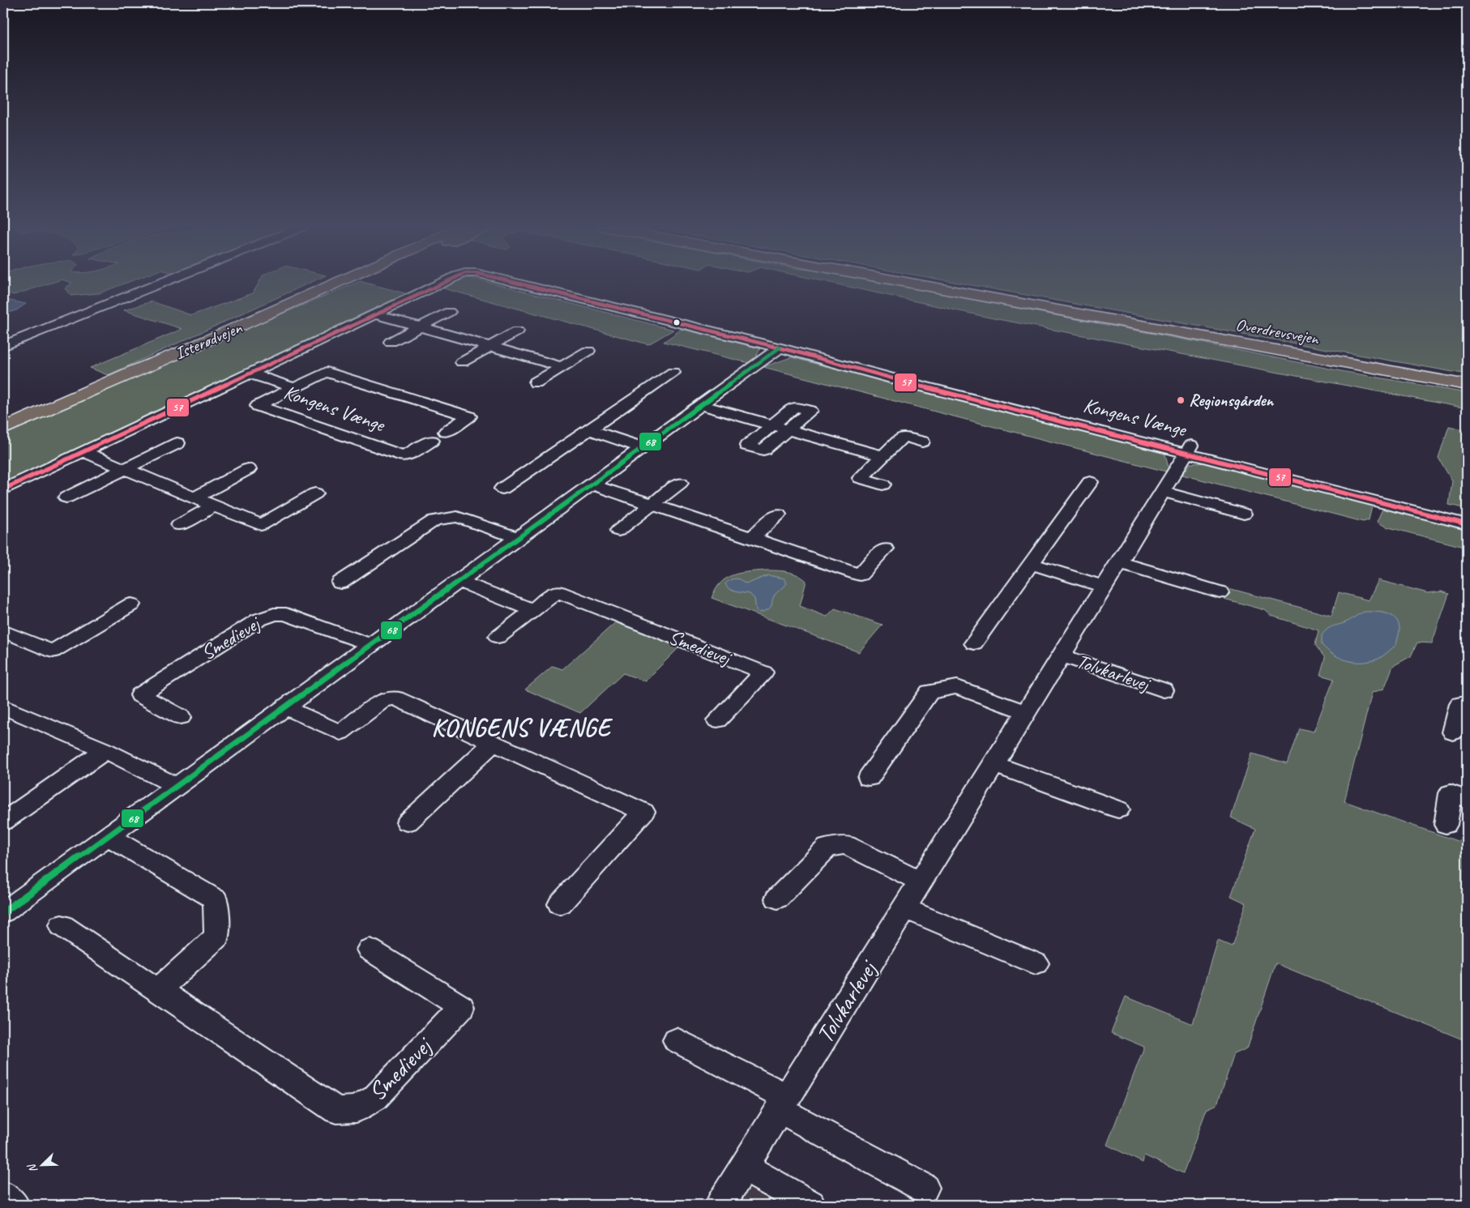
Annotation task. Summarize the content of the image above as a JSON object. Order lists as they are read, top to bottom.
{
  "streets": {
    "main road": ["Overdrevsvejen", "Isterødvejen"],
    "street": ["Kongens Vænge", "Smedievej", "Tolvkarlevej"]
  },
  "crossings": [
    ["Kongens Vænge", "Tolvkarlevej"]
  ],
  "districts": ["KONGENS VÆNGE"],
  "places": ["Regionsgården"],
  "lines": ["transit line 57", "transit line 68"],
  "north": "bottom left"
}
